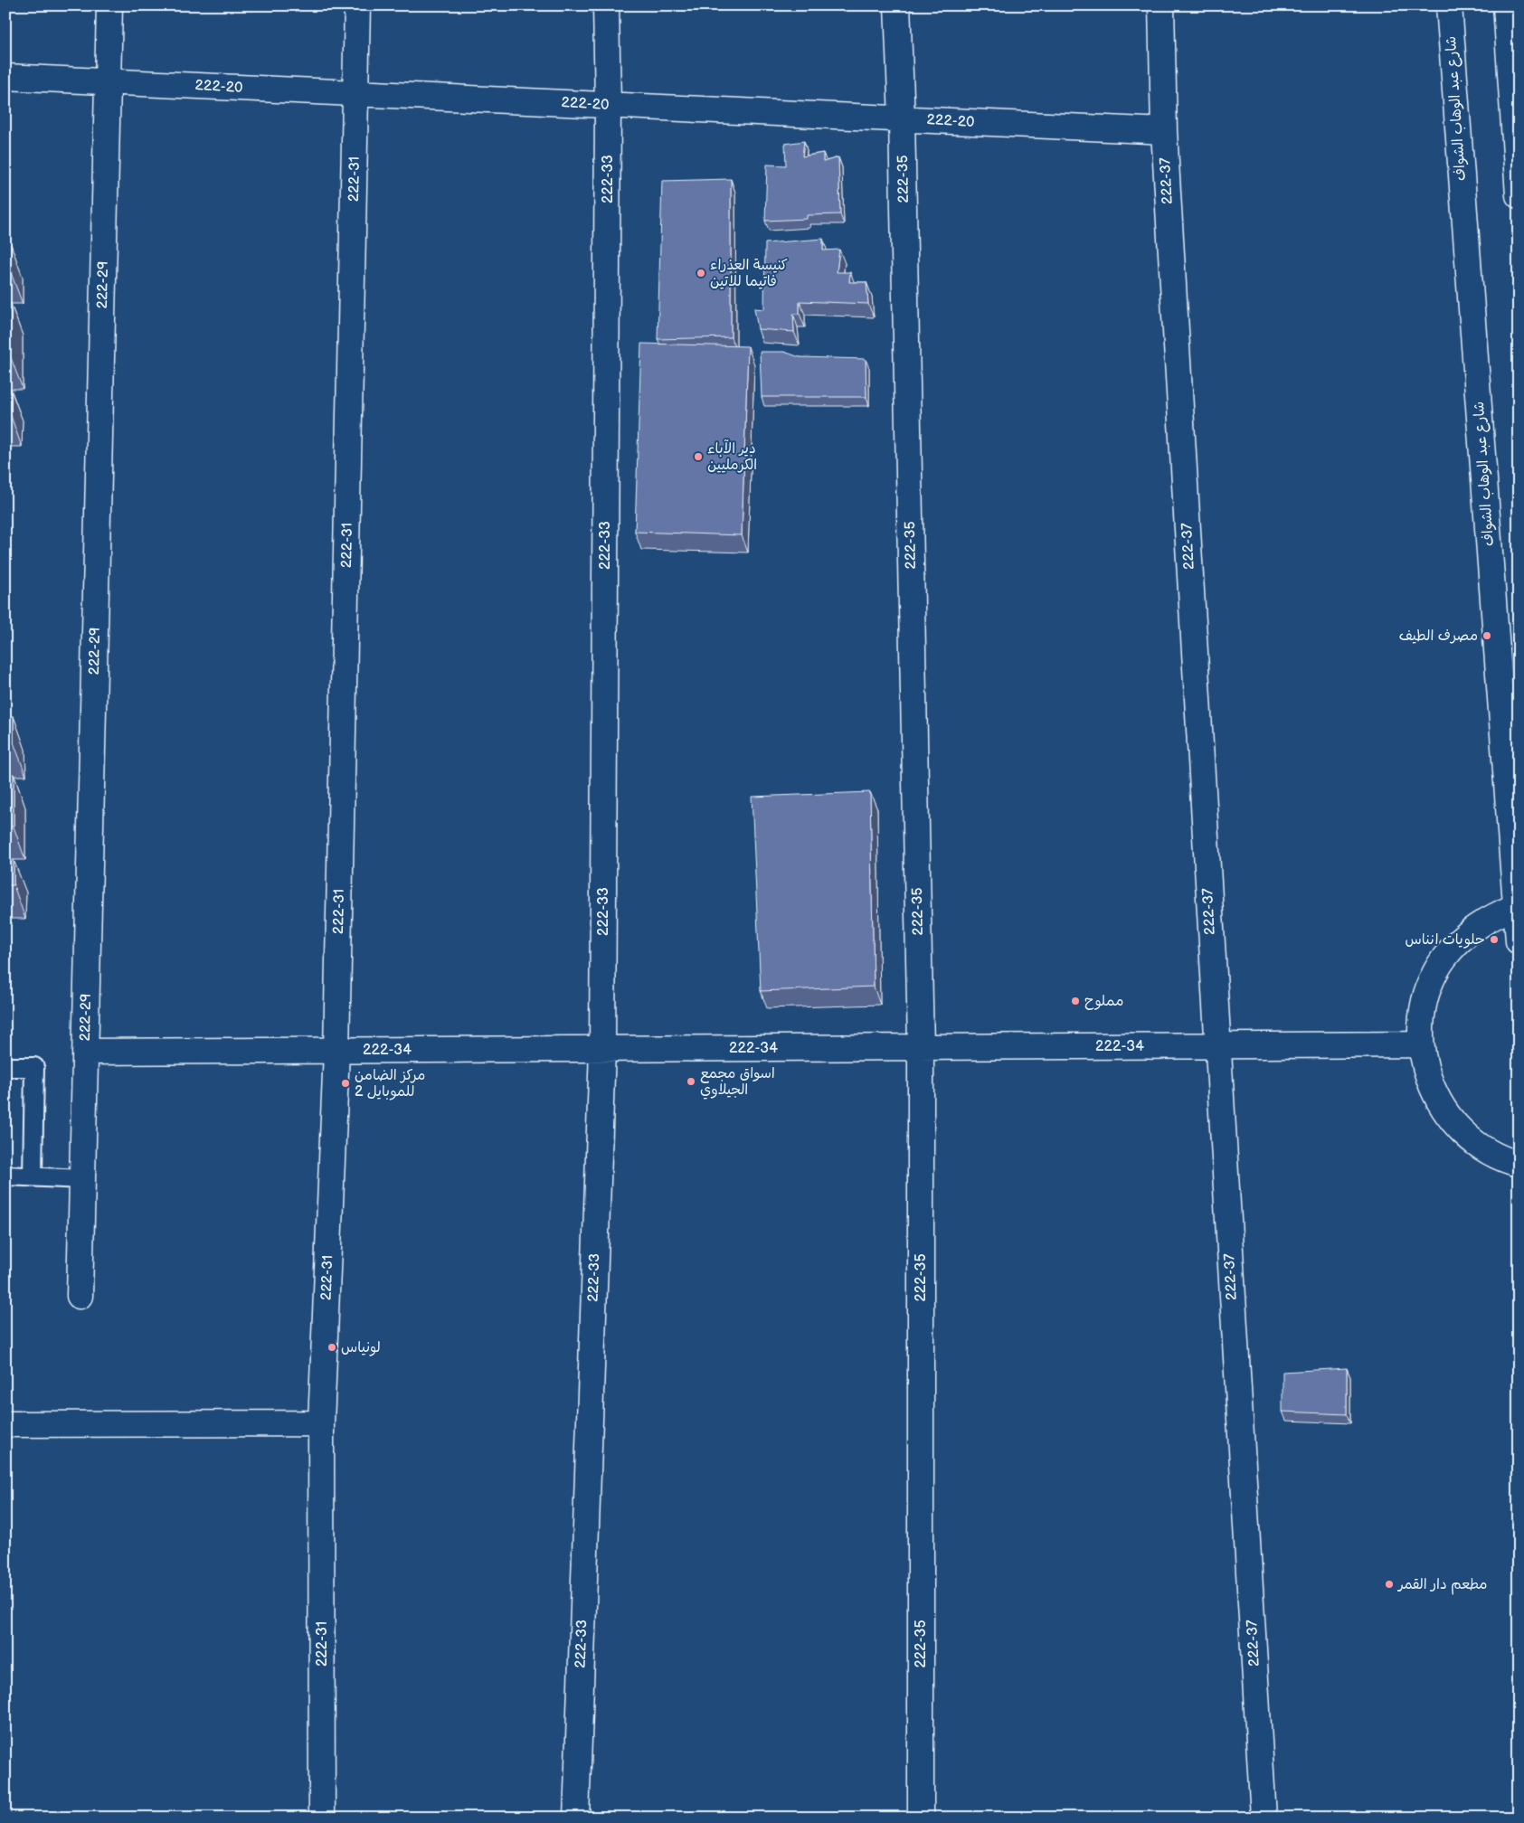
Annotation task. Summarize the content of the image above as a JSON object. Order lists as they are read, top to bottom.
{
  "streets": {
    "street": [
      "222-20",
      "شارع عبد الوهاب الشواف",
      "222-31",
      "222-33",
      "222-35",
      "222-37",
      "222-29",
      "222-34"
    ]
  },
  "crossings": [
    ["222-20", "222-31"],
    ["222-20", "222-33"],
    ["222-20", "222-35"],
    ["222-20", "222-37"],
    ["222-20", "222-29"],
    ["222-31", "222-34"],
    ["222-33", "222-34"],
    ["222-35", "222-34"],
    ["222-37", "222-34"],
    ["222-29", "222-34"]
  ],
  "places": [
    "كنيسة العذراء فاتيما للاتين",
    "دير الآباء الكرمليين",
    "مصرف الطيف",
    "حلويات انناس",
    "مملوح",
    "اسواق مجمع الجيلاوي",
    "مركز الضامن 2 للموبايل",
    "لونياس",
    "مطعم دار القمر"
  ]
}
